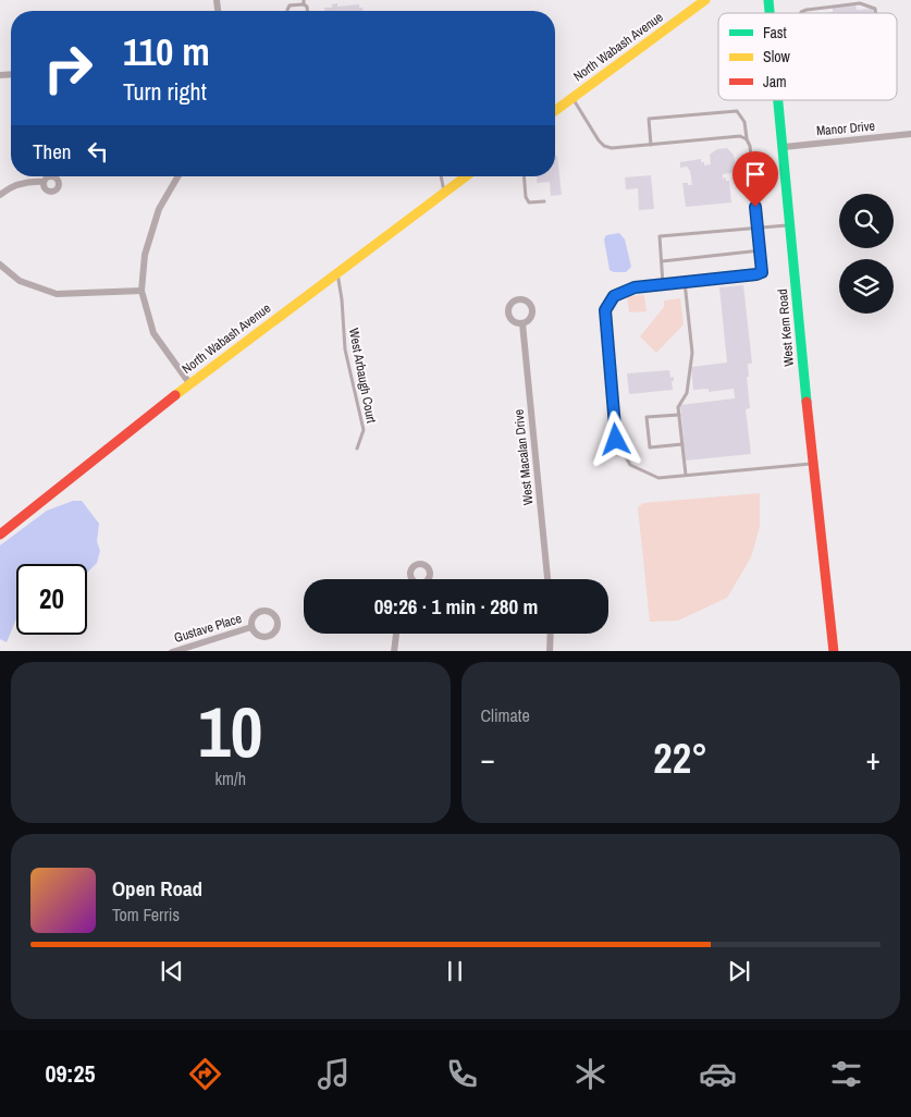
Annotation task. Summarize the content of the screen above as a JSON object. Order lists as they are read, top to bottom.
{
  "streets": {
    "main road": ["North Wabash Avenue", "West Kem Road"],
    "street": ["Manor Drive", "West Macalan Drive", "Gustave Place"],
    "lane": ["West Arbaugh Court"]
  },
  "crossings": [
    ["North Wabash Avenue", "West Arbaugh Court"],
    ["Manor Drive", "West Kem Road"]
  ],
  "legend": ["Fast", "Slow", "Jam"],
  "page": {
    "turn": ["110 m", "Turn right"],
    "then": "Then",
    "limit": "20",
    "trip": "09:26 · 1 min · 280 m",
    "tile": [
      ["10", "km/h"],
      "Climate"
    ],
    "heat": ["−", "22°", "+"],
    "song": ["Open Road", "Tom Ferris"],
    "tabs": "09:25"
  }
}
